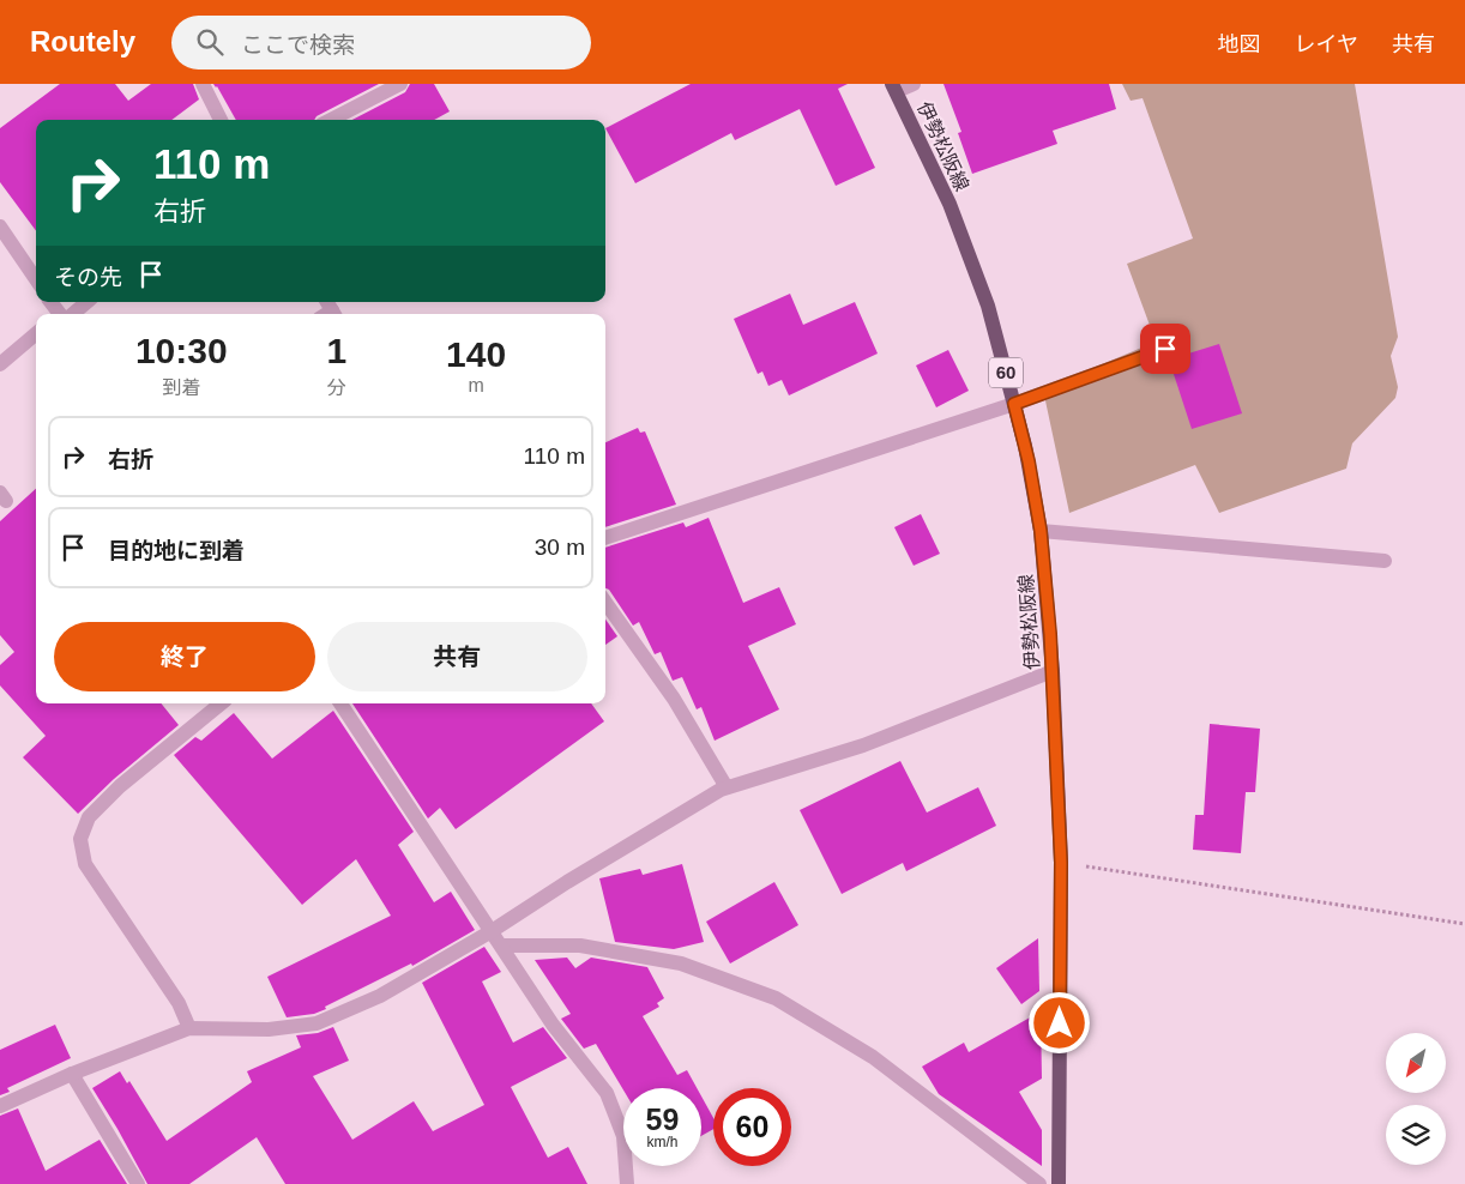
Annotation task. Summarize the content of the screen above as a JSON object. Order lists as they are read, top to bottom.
{
  "streets": {
    "main road": ["伊勢松阪線", "60"]
  },
  "north": "bottom left",
  "page": {
    "header": "Routely",
    "search": "ここで検索",
    "nav": ["地図", "レイヤ", "共有"],
    "turn": ["110 m", "右折"],
    "then": "その先",
    "eta": [
      "10:30",
      "到着",
      "1",
      "分",
      "140",
      "m"
    ],
    "list": [
      {
        "name": "右折",
        "value": "110 m"
      },
      {
        "name": "目的地に到着",
        "value": "30 m"
      }
    ],
    "buttons": ["終了", "共有"],
    "speed": "59 km/h",
    "limit": "60"
  }
}
